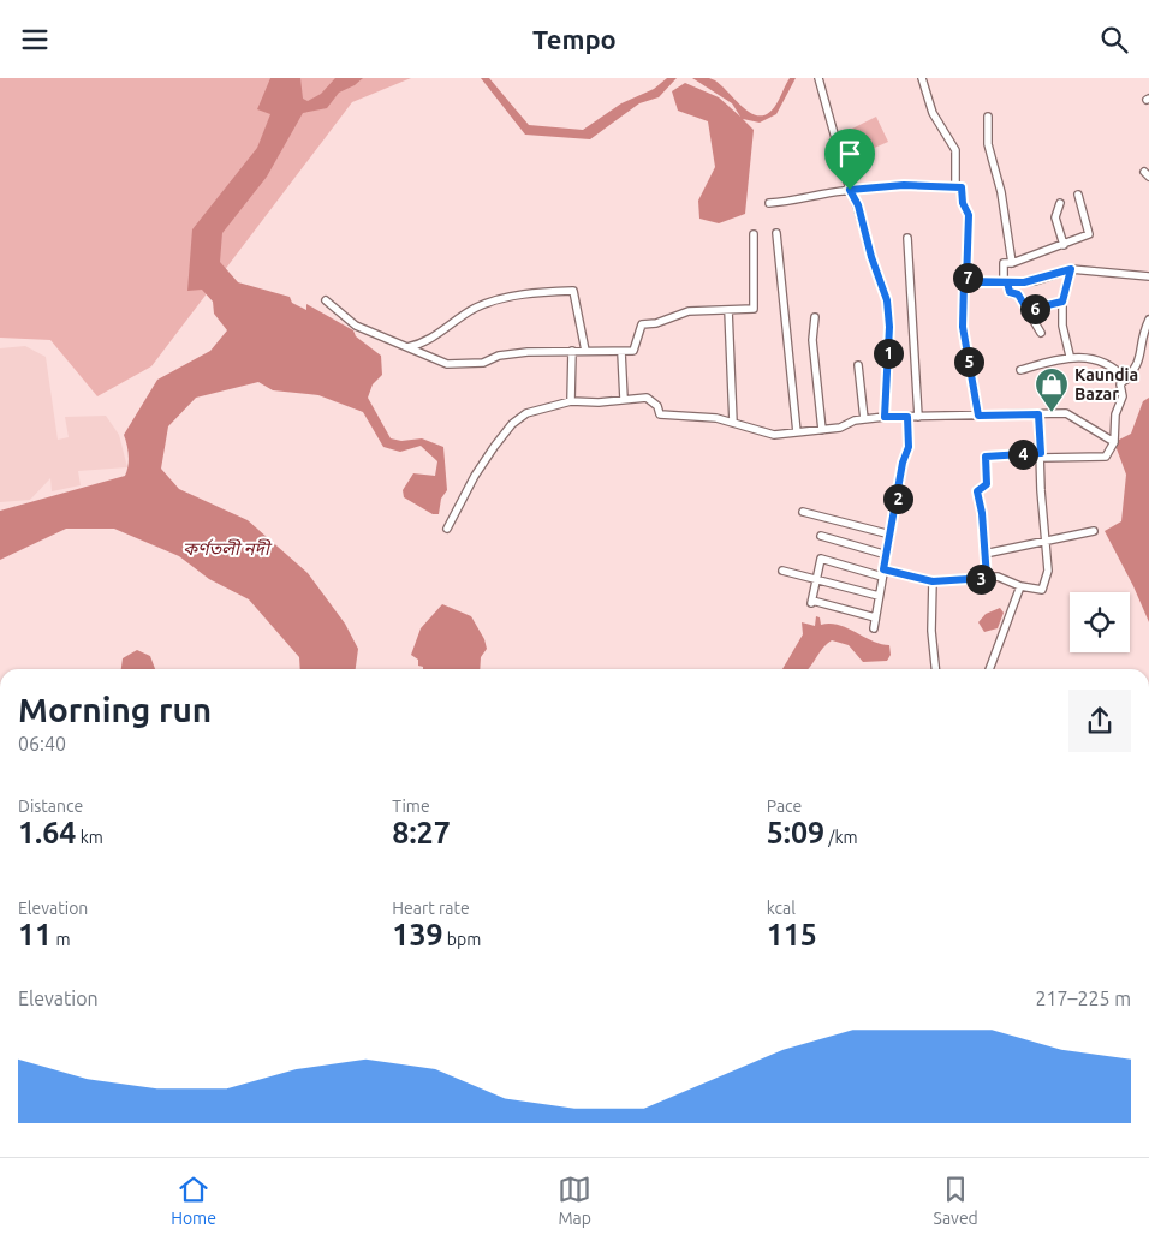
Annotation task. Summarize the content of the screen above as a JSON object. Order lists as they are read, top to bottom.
{
  "water": ["কর্ণতলী নদী"],
  "places": {
    "shop": ["Kaundia Bazar"]
  },
  "page": {
    "header": "Tempo",
    "pins": [
      "7",
      "6",
      "1",
      "5",
      "4",
      "2",
      "3"
    ],
    "heading": ["Morning run", "06:40"],
    "stats": [
      ["Distance", "1.64 km"],
      ["Time", "8:27"],
      ["Pace", "5:09 /km"],
      ["Elevation", "11 m"],
      ["Heart rate", "139 bpm"],
      ["kcal", "115"]
    ],
    "chart": ["Elevation", "217–225 m"],
    "tabs": ["Home", "Map", "Saved"]
  }
}
